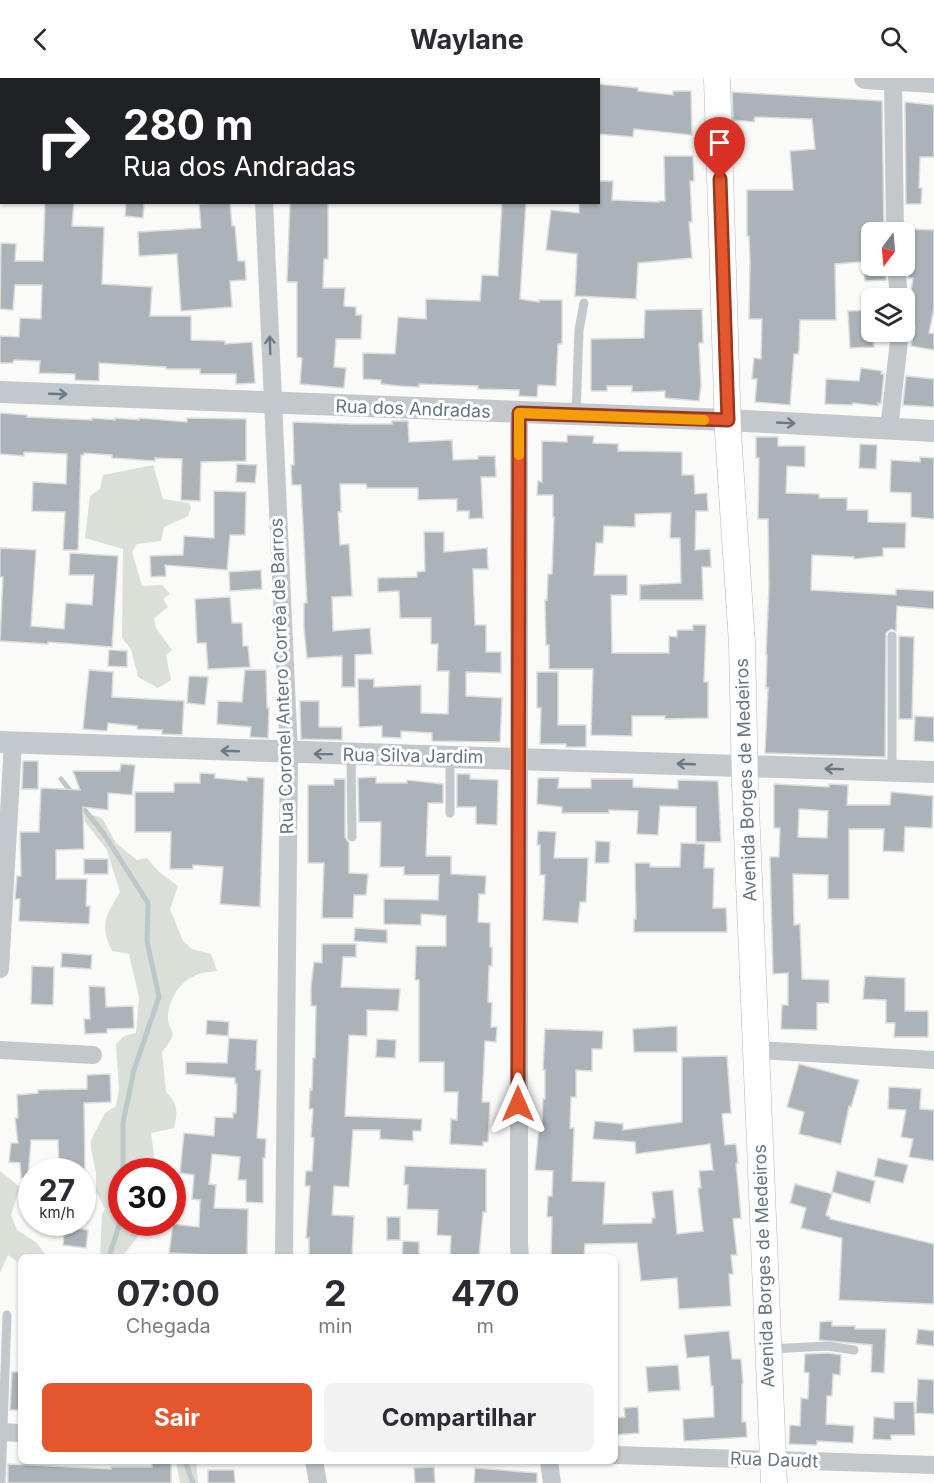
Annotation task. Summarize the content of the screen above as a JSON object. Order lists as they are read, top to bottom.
{
  "streets": {
    "main road": ["Avenida Borges de Medeiros"],
    "street": [
      "Rua dos Andradas",
      "Rua Coronel Antero Corrêa de Barros",
      "Rua Silva Jardim",
      "Rua Daudt"
    ]
  },
  "crossings": [
    ["Rua dos Andradas", "Rua Coronel Antero Corrêa de Barros"],
    ["Rua dos Andradas", "Avenida Borges de Medeiros"],
    ["Rua Coronel Antero Corrêa de Barros", "Rua Silva Jardim"],
    ["Rua Silva Jardim", "Avenida Borges de Medeiros"],
    ["Avenida Borges de Medeiros", "Rua Daudt"]
  ],
  "one_way": ["Rua dos Andradas", "Rua Silva Jardim"],
  "north": "bottom",
  "page": {
    "header": "Waylane",
    "turn": ["280 m", "Rua dos Andradas"],
    "speed": "27 km/h",
    "limit": "30",
    "eta": [
      "07:00",
      "Chegada",
      "2",
      "min",
      "470",
      "m"
    ],
    "buttons": ["Sair", "Compartilhar"]
  }
}
